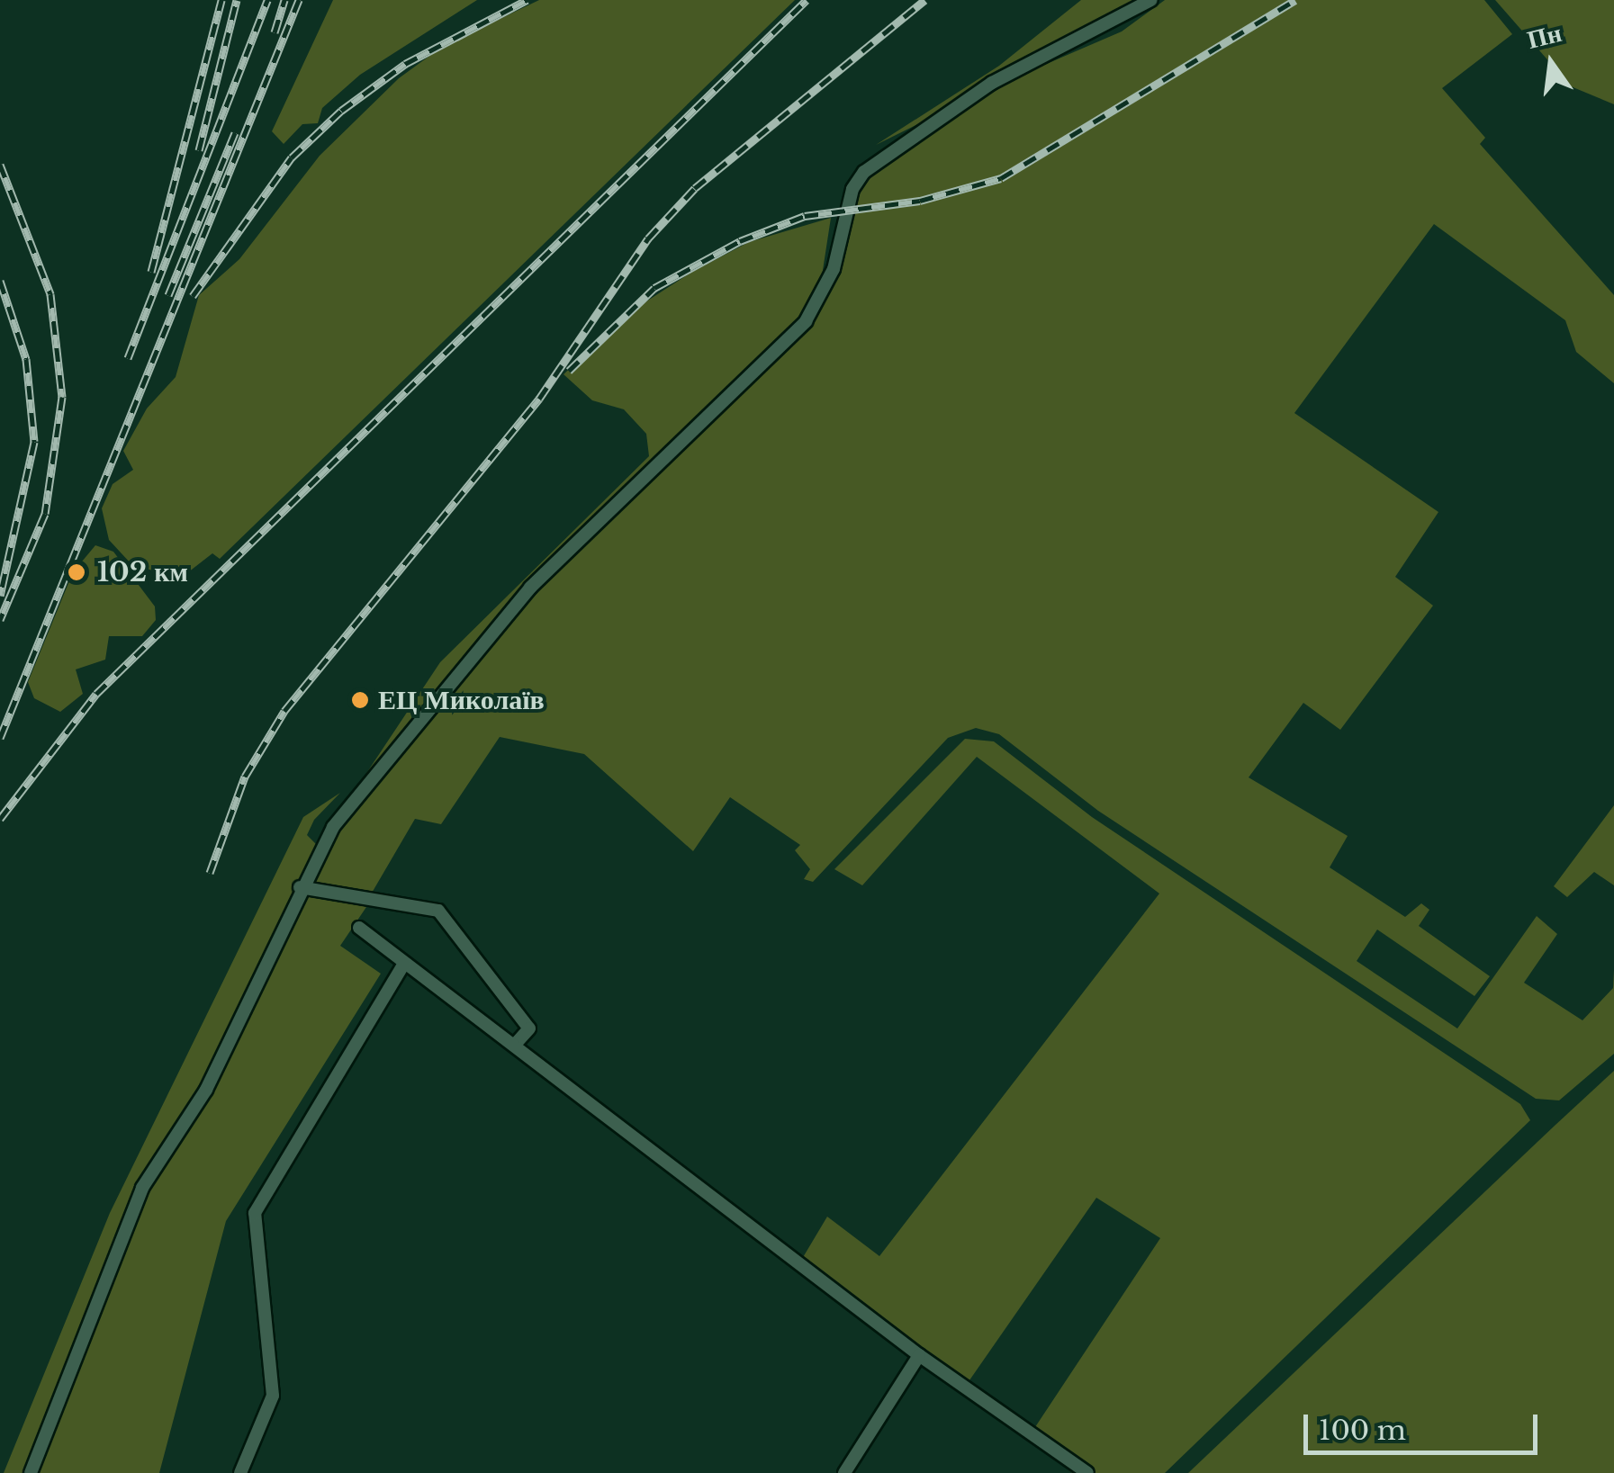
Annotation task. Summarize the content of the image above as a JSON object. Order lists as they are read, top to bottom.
{
  "places": ["102 км", "ЕЦ Миколаїв"],
  "scale_bar": "100 m",
  "north": "top"
}
